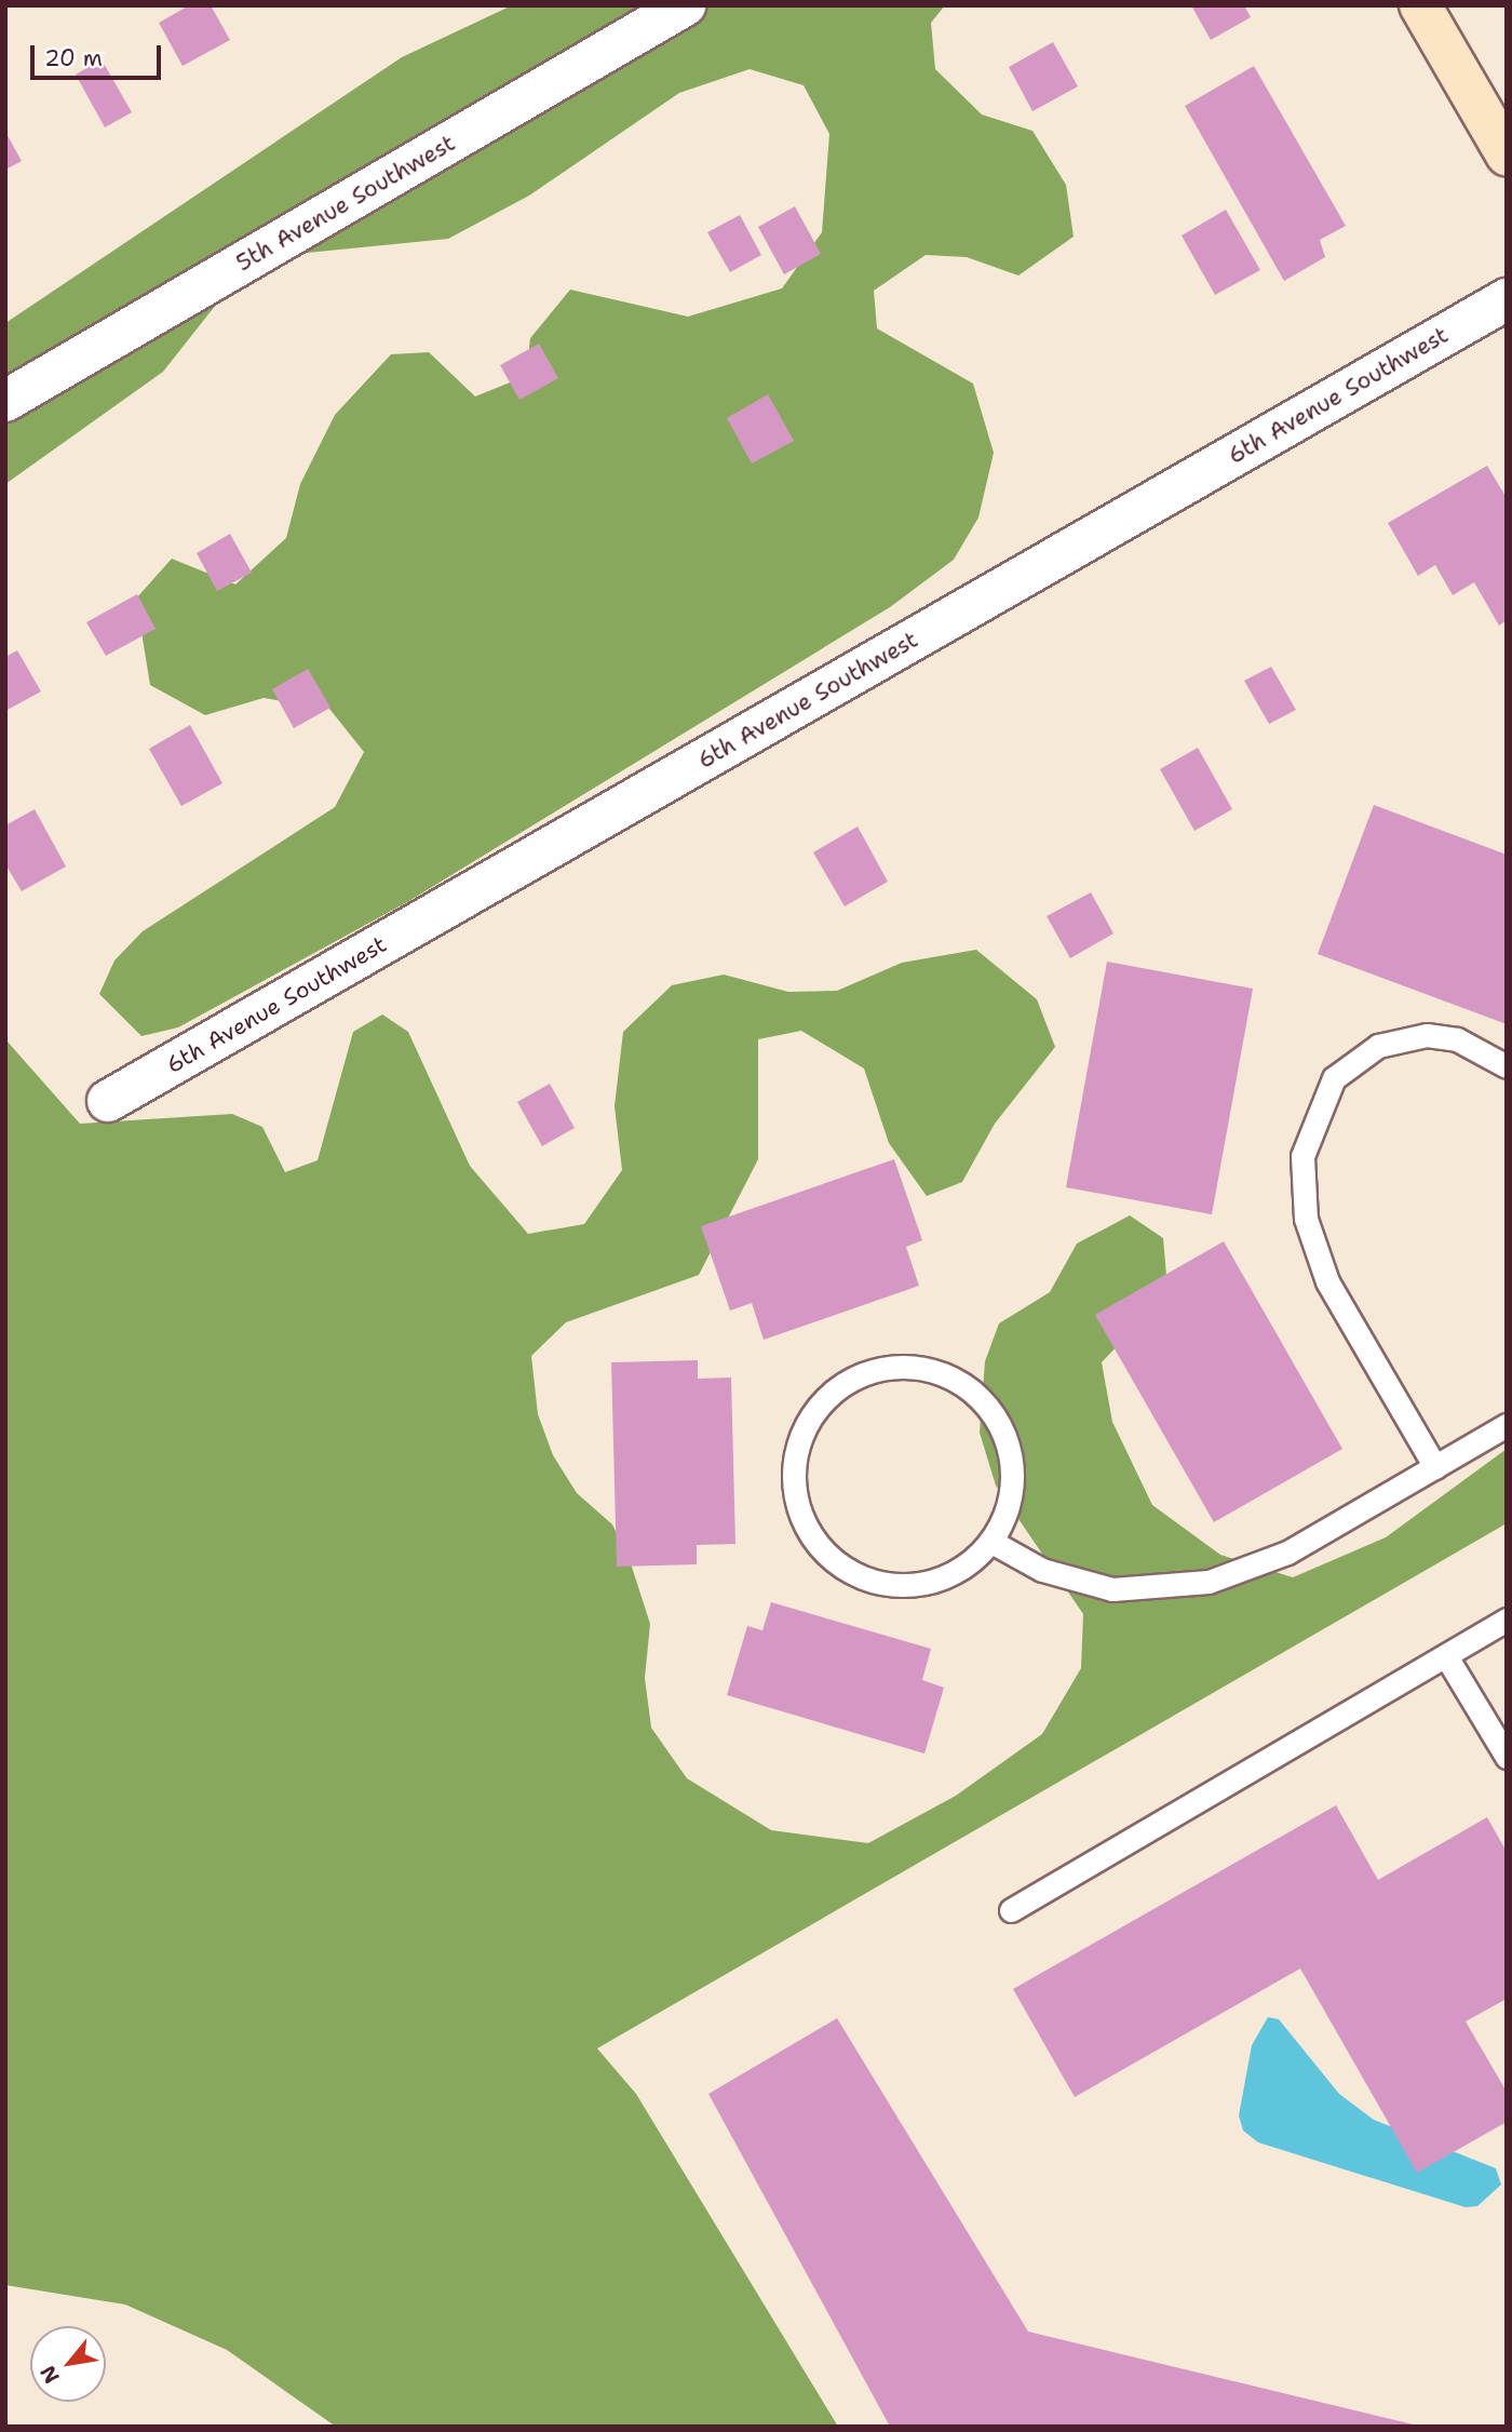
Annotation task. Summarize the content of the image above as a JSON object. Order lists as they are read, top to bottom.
{
  "streets": {
    "street": ["5th Avenue Southwest", "6th Avenue Southwest"]
  },
  "scale_bar": "20 m",
  "north": "bottom left"
}
